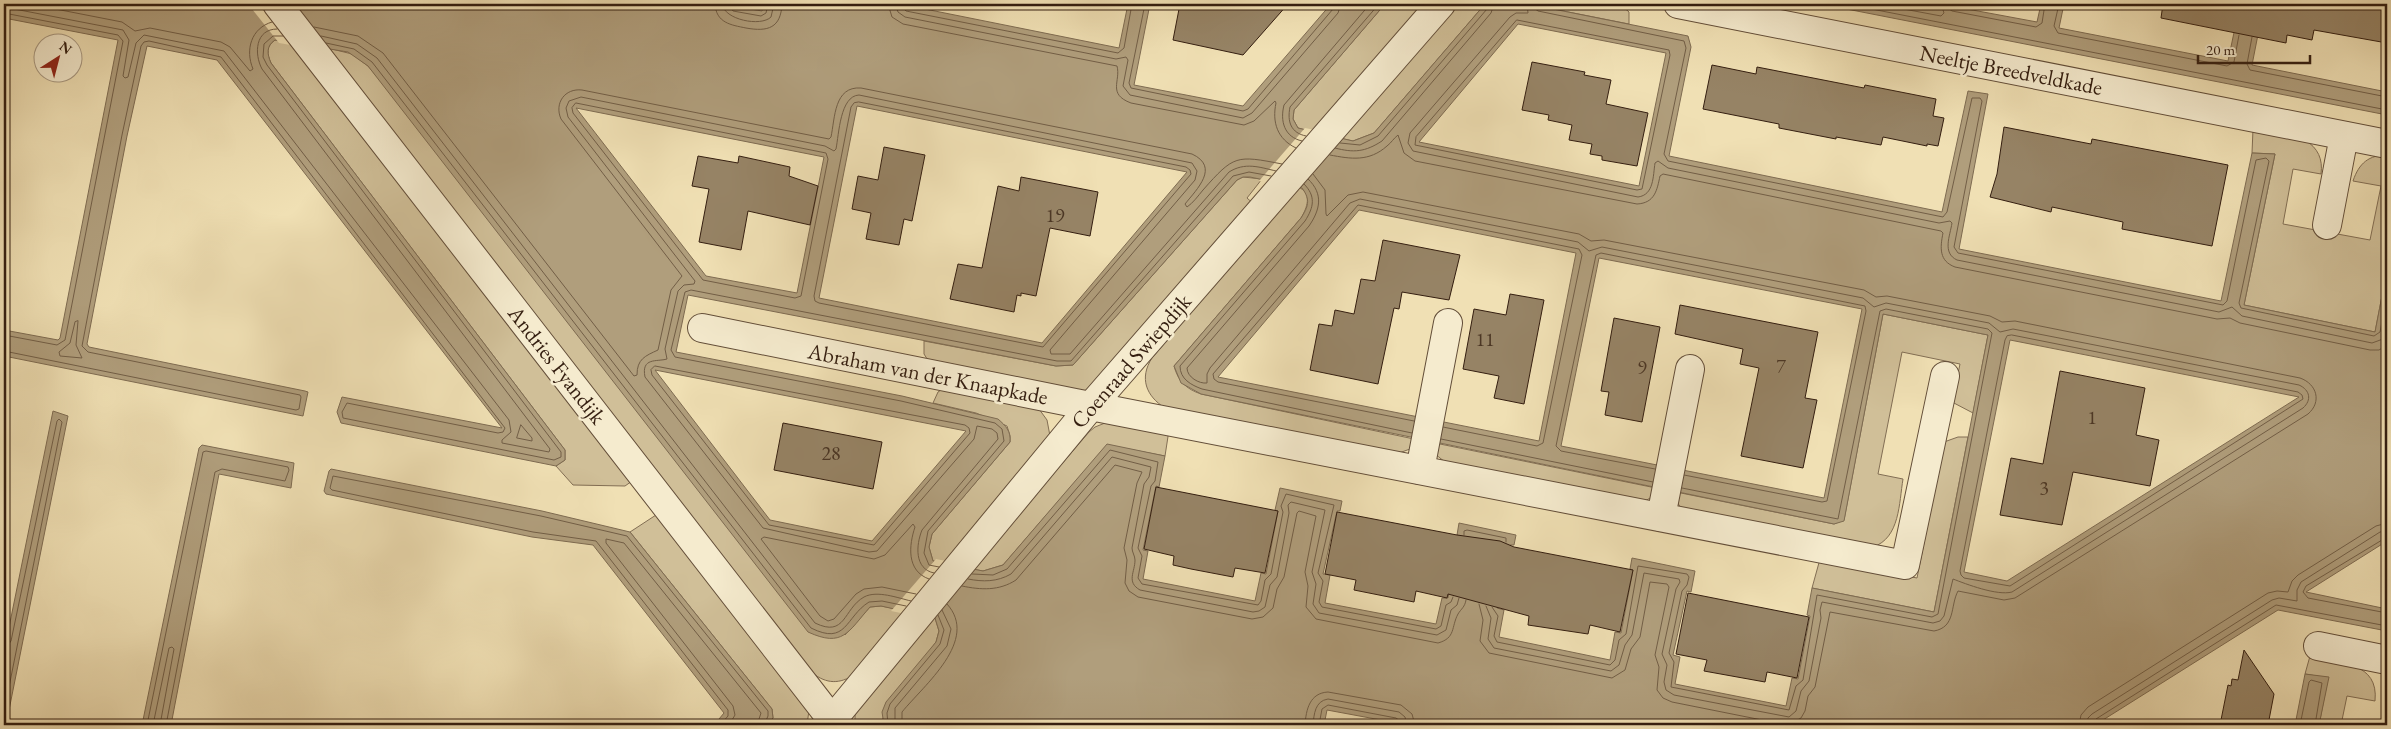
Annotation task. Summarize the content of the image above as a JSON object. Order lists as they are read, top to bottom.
{
  "streets": {
    "street": [
      "Neeltje Breedveldkade",
      "Coenraad Swiepdijk",
      "Andries Fyandijk",
      "Abraham van der Knaapkade"
    ]
  },
  "crossings": [
    ["Coenraad Swiepdijk", "Andries Fyandijk"],
    ["Coenraad Swiepdijk", "Abraham van der Knaapkade"]
  ],
  "house_numbers": [
    "19",
    "11",
    "7",
    "9",
    "1",
    "28",
    "3"
  ],
  "scale_bar": "20 m",
  "north": "top right"
}
